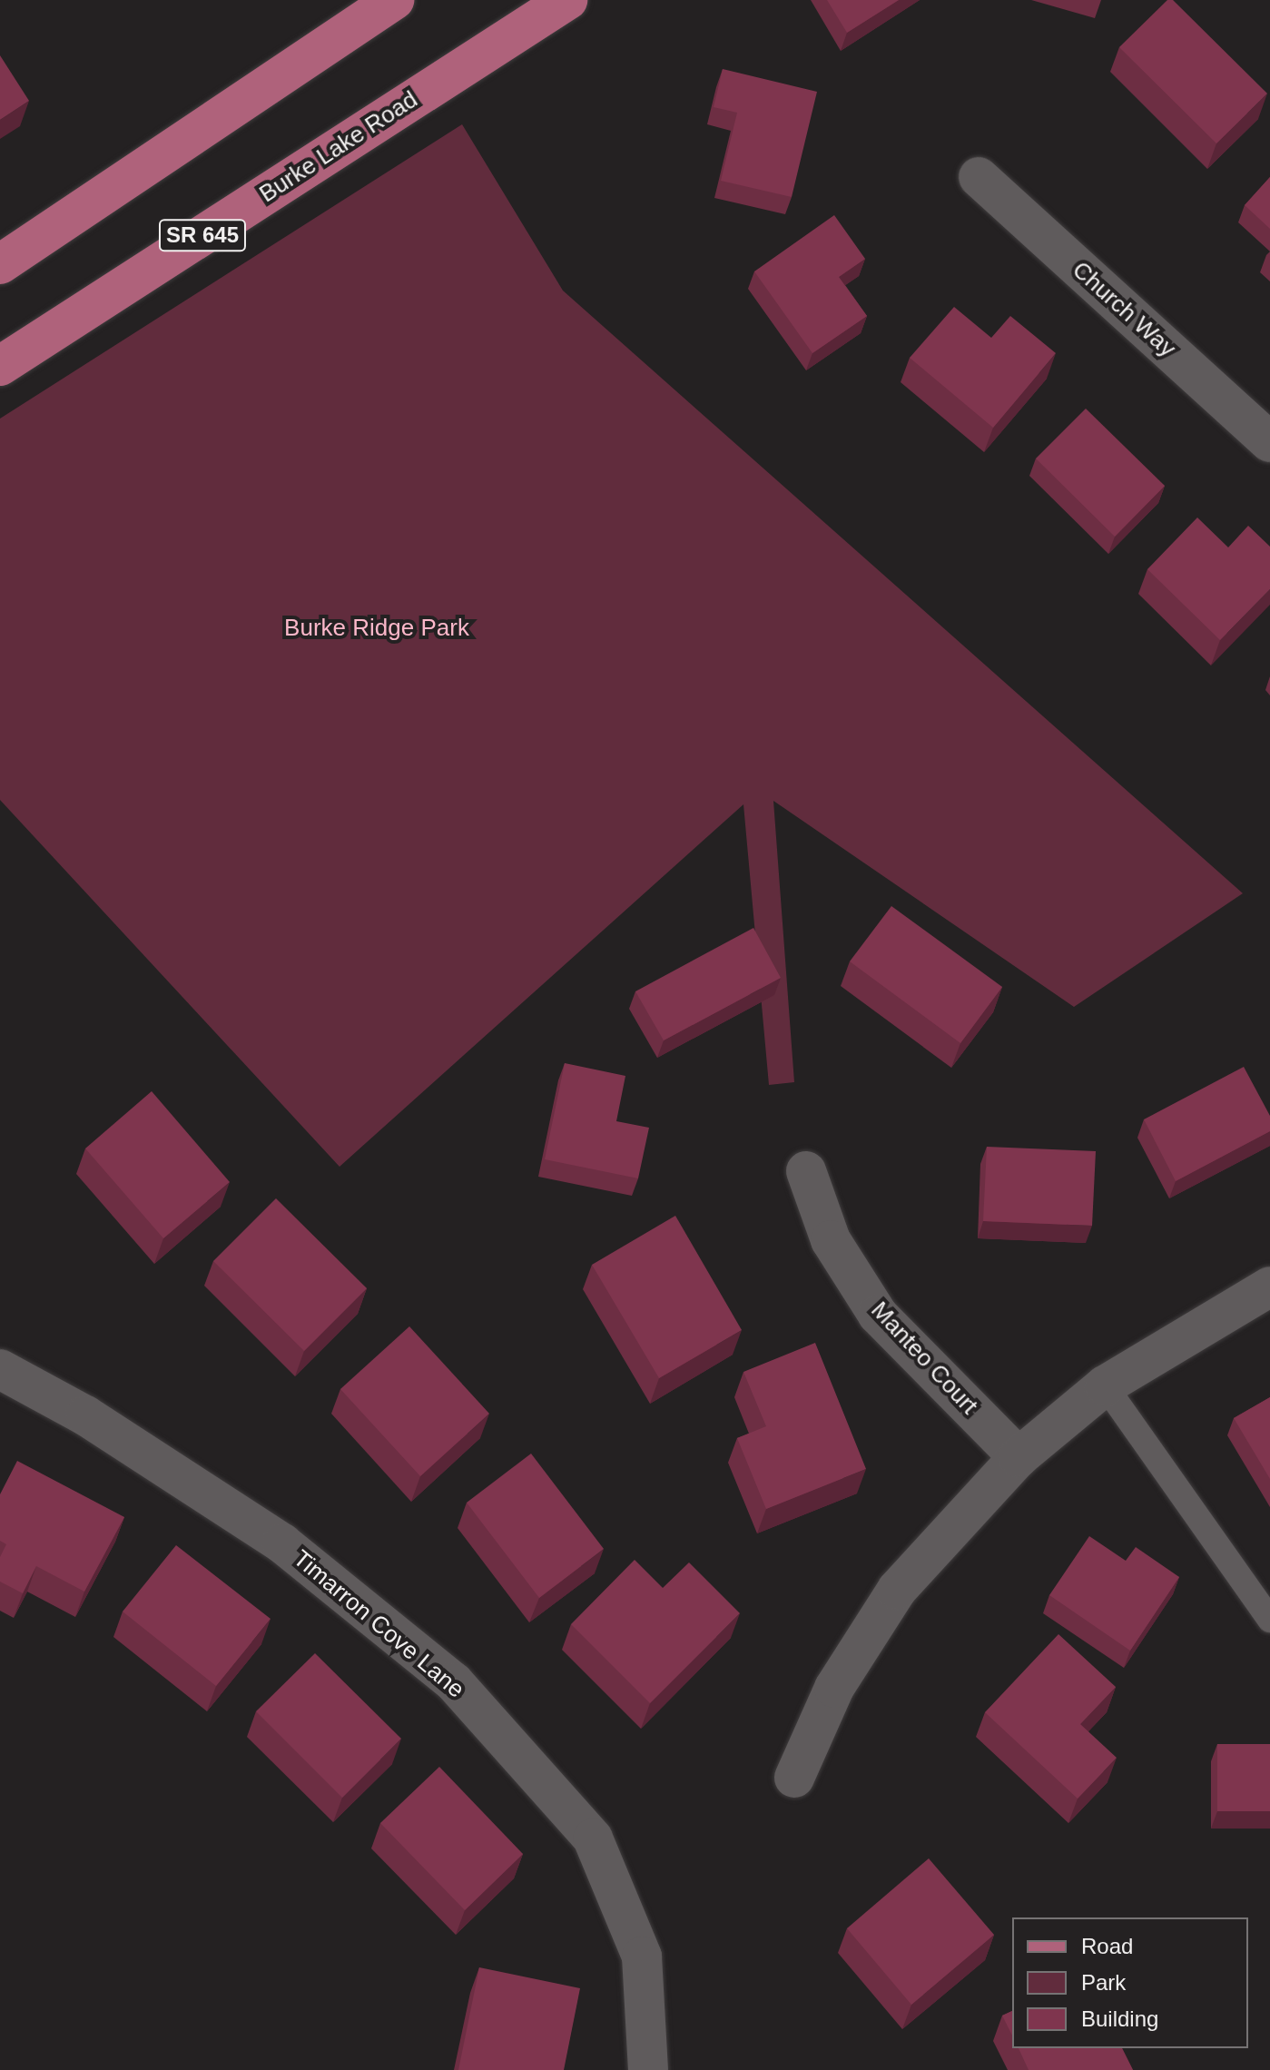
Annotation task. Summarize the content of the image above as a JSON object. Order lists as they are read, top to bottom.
{
  "streets": {
    "main road": ["Burke Lake Road", "SR 645"],
    "street": ["Church Way", "Manteo Court", "Timarron Cove Lane"]
  },
  "parks": ["Burke Ridge Park"],
  "legend": ["Road", "Park", "Building"]
}
